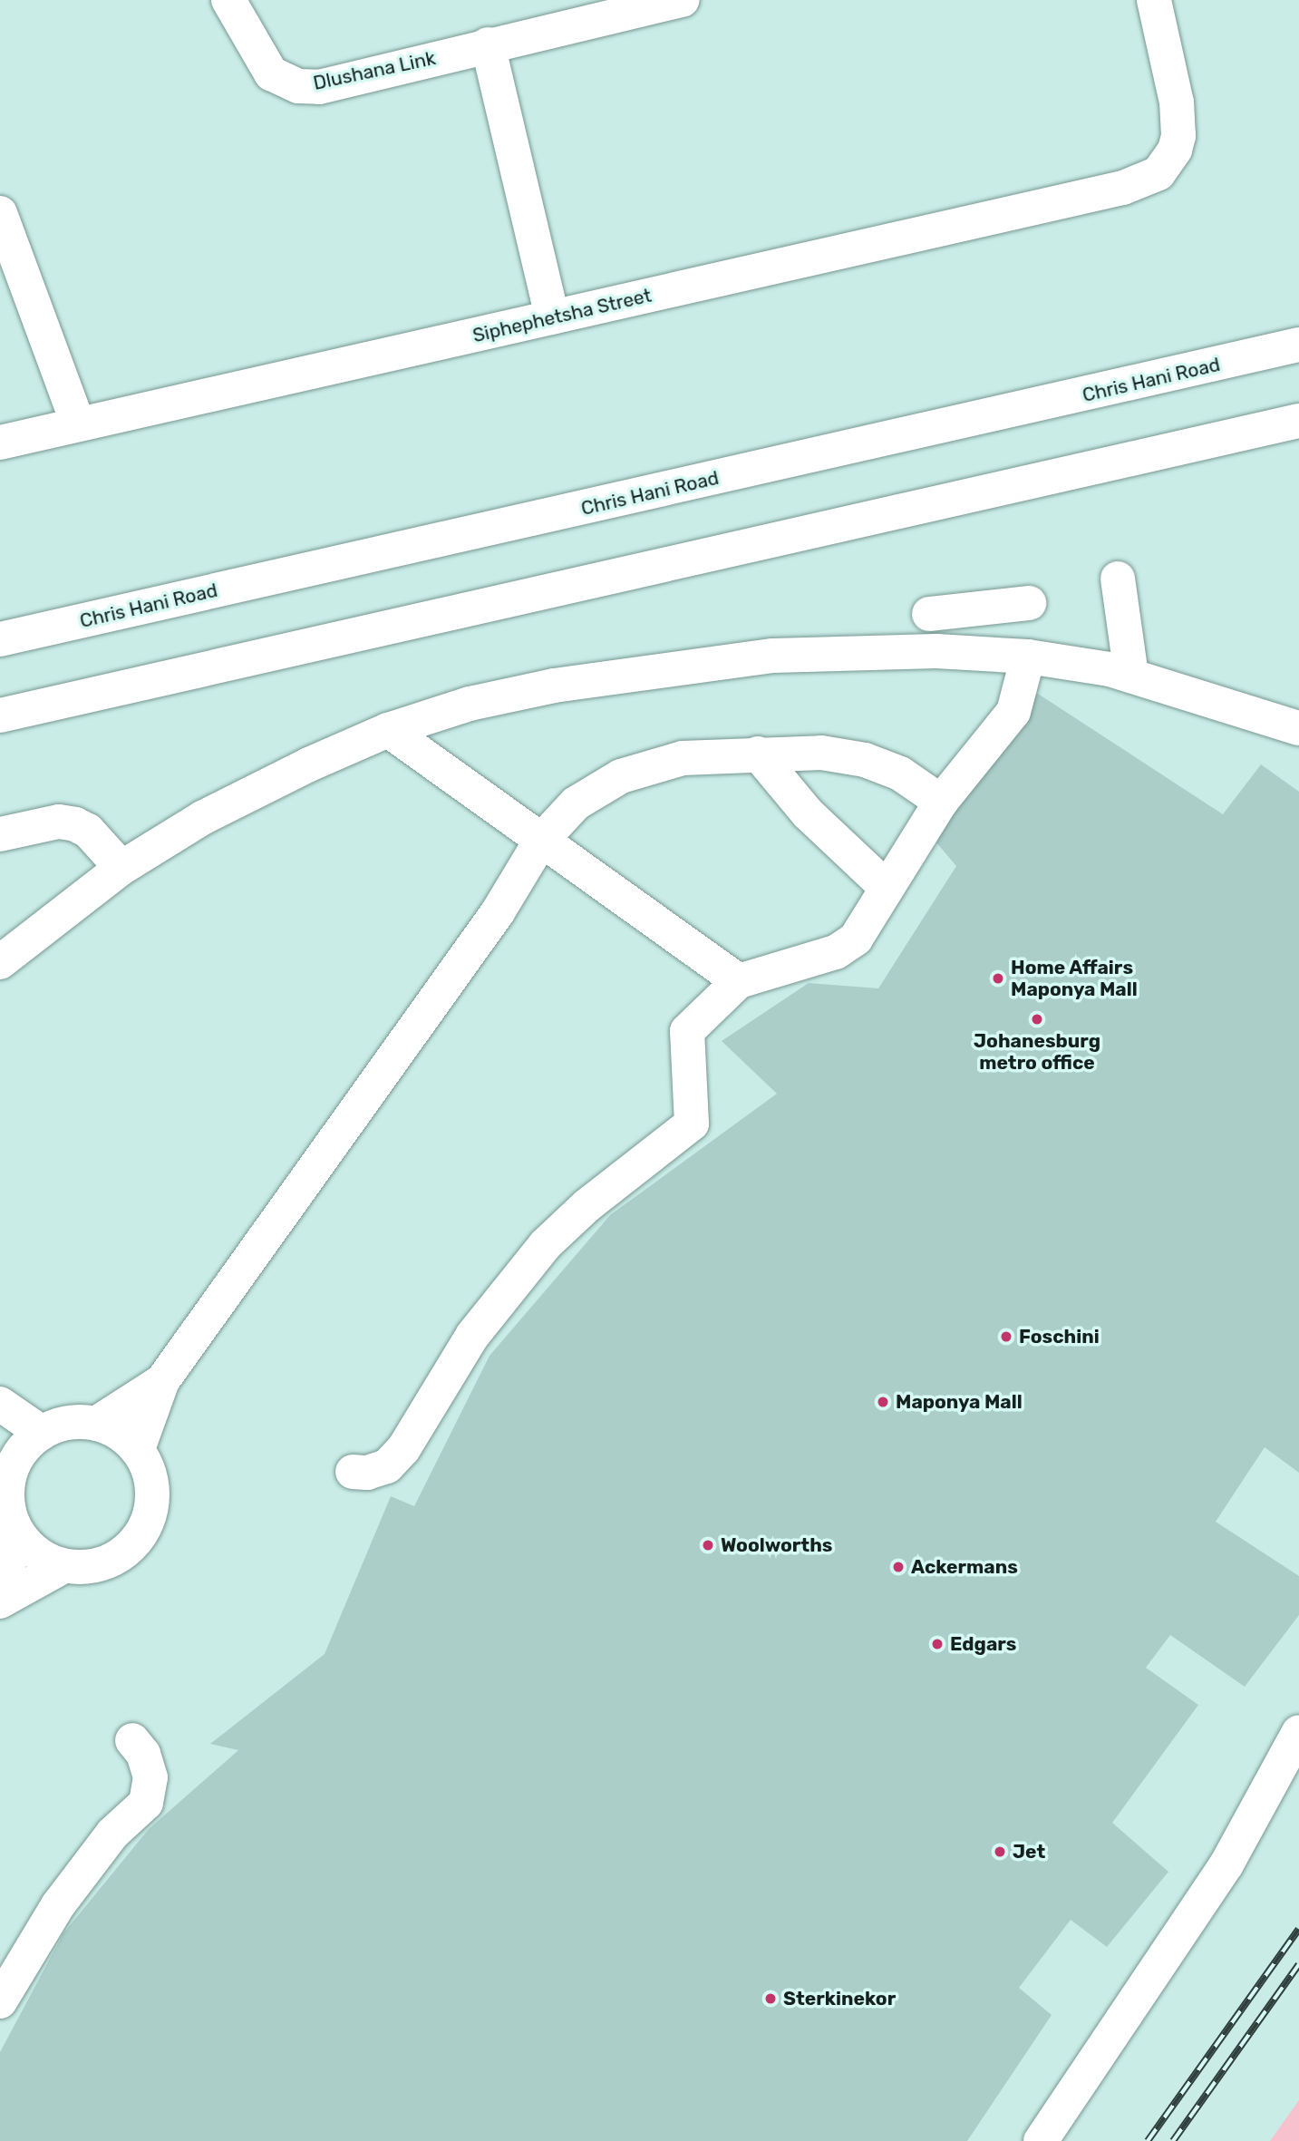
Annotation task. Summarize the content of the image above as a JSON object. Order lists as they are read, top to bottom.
{
  "streets": {
    "main road": ["Dlushana Link", "Siphephetsha Street", "Chris Hani Road"]
  },
  "places": [
    "Home Affairs Maponya Mall",
    "Johanesburg metro office",
    "Foschini",
    "Maponya Mall",
    "Woolworths",
    "Ackermans",
    "Edgars",
    "Jet",
    "Sterkinekor"
  ]
}
